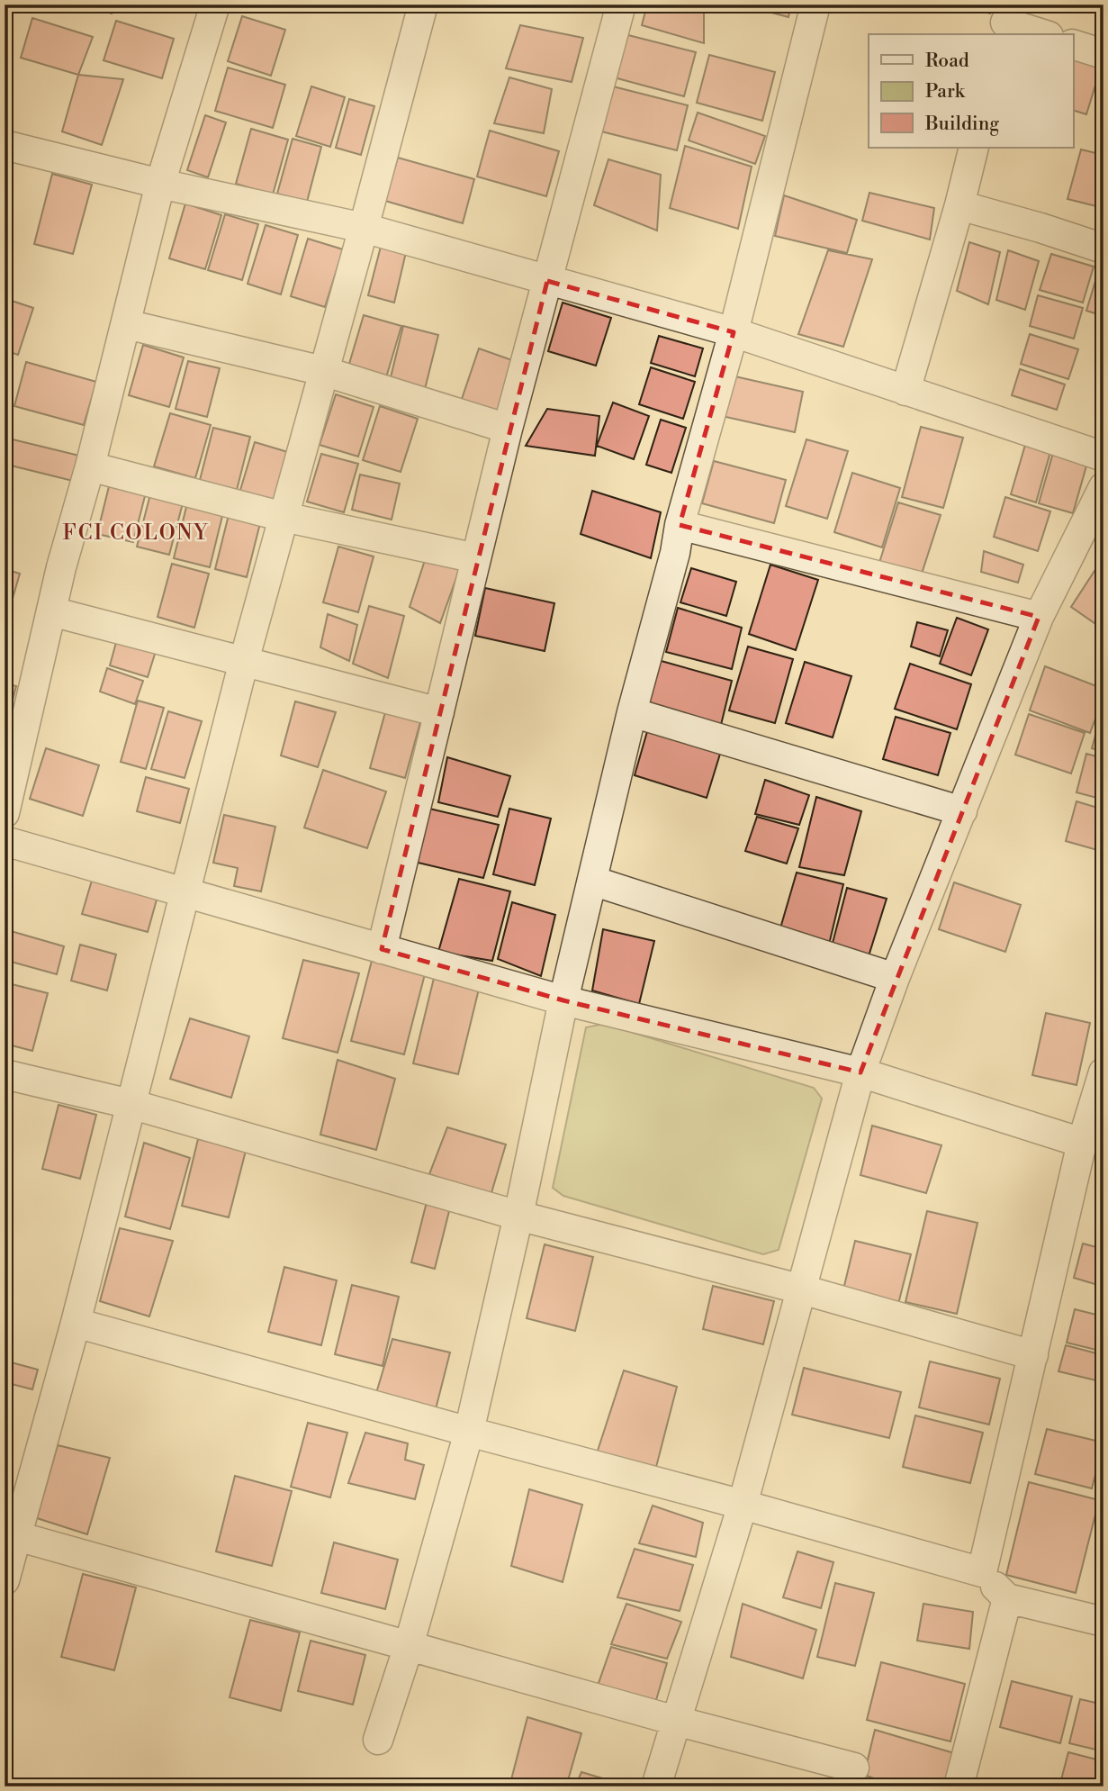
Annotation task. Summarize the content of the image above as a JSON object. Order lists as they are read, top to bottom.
{
  "districts": ["FCI COLONY"],
  "legend": ["Road", "Park", "Building"]
}
